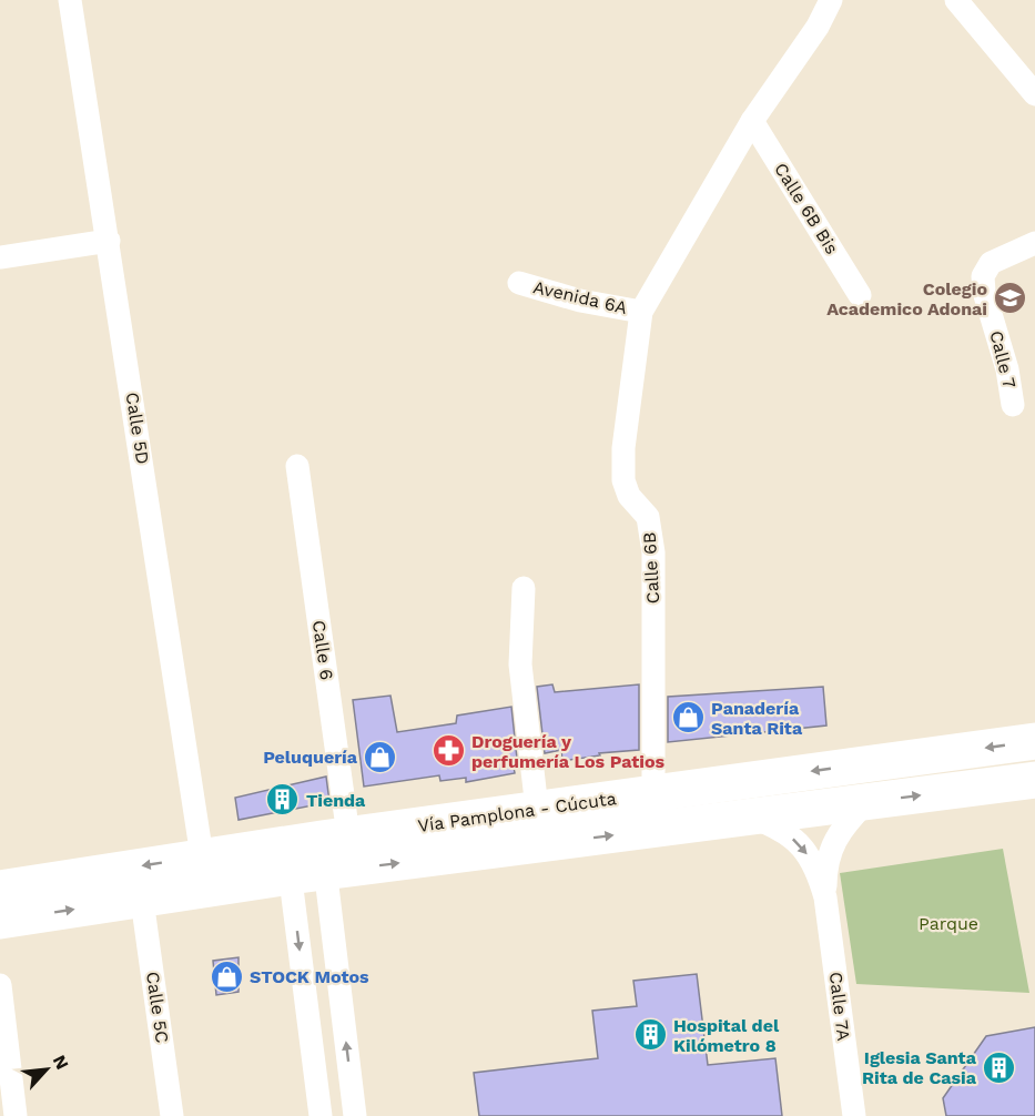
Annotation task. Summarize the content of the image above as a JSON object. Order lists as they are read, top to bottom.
{
  "streets": {
    "highway": ["Vía Pamplona - Cúcuta"],
    "street": [
      "Calle 6B Bis",
      "Avenida 6A",
      "Calle 7",
      "Calle 5D",
      "Calle 6B",
      "Calle 6",
      "Calle 7A",
      "Calle 5C"
    ]
  },
  "crossings": [
    ["Avenida 6A", "Calle 6B"],
    ["Calle 5D", "Vía Pamplona - Cúcuta"],
    ["Calle 6B", "Vía Pamplona - Cúcuta"],
    ["Calle 6", "Vía Pamplona - Cúcuta"],
    ["Vía Pamplona - Cúcuta", "Calle 7A"],
    ["Vía Pamplona - Cúcuta", "Calle 5C"]
  ],
  "parks": ["Parque"],
  "places": {
    "school or university": ["Colegio Academico Adonai"],
    "shop": ["Panadería Santa Rita", "Peluquería", "STOCK Motos"],
    "pharmacy": ["Droguería y perfumería Los Patios"],
    "building": ["Tienda", "Hospital del Kilómetro 8", "Iglesia Santa Rita de Casia"]
  },
  "north": "top right"
}
